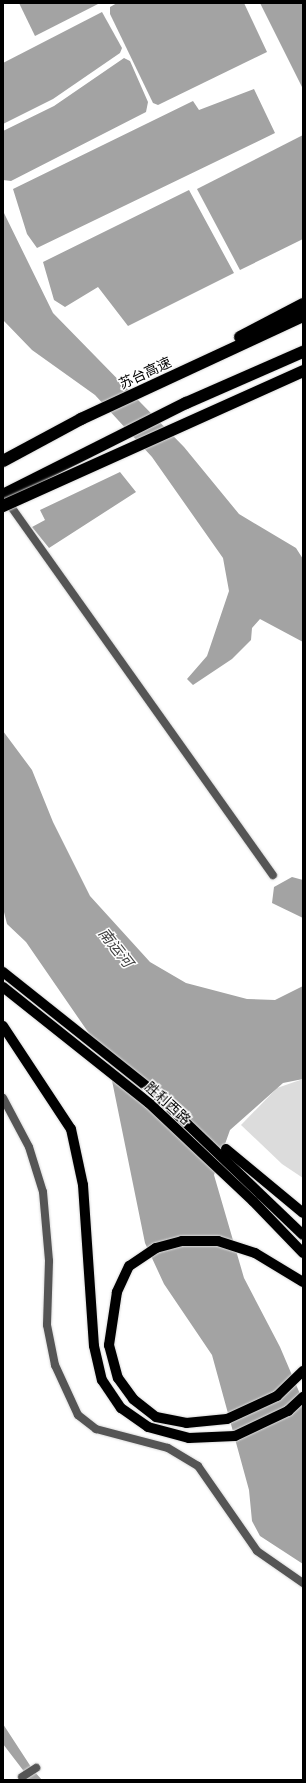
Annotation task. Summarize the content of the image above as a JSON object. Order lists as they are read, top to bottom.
{
  "streets": {
    "highway": ["苏台高速"],
    "main road": ["胜利西路"]
  },
  "water": ["南运河"]
}
